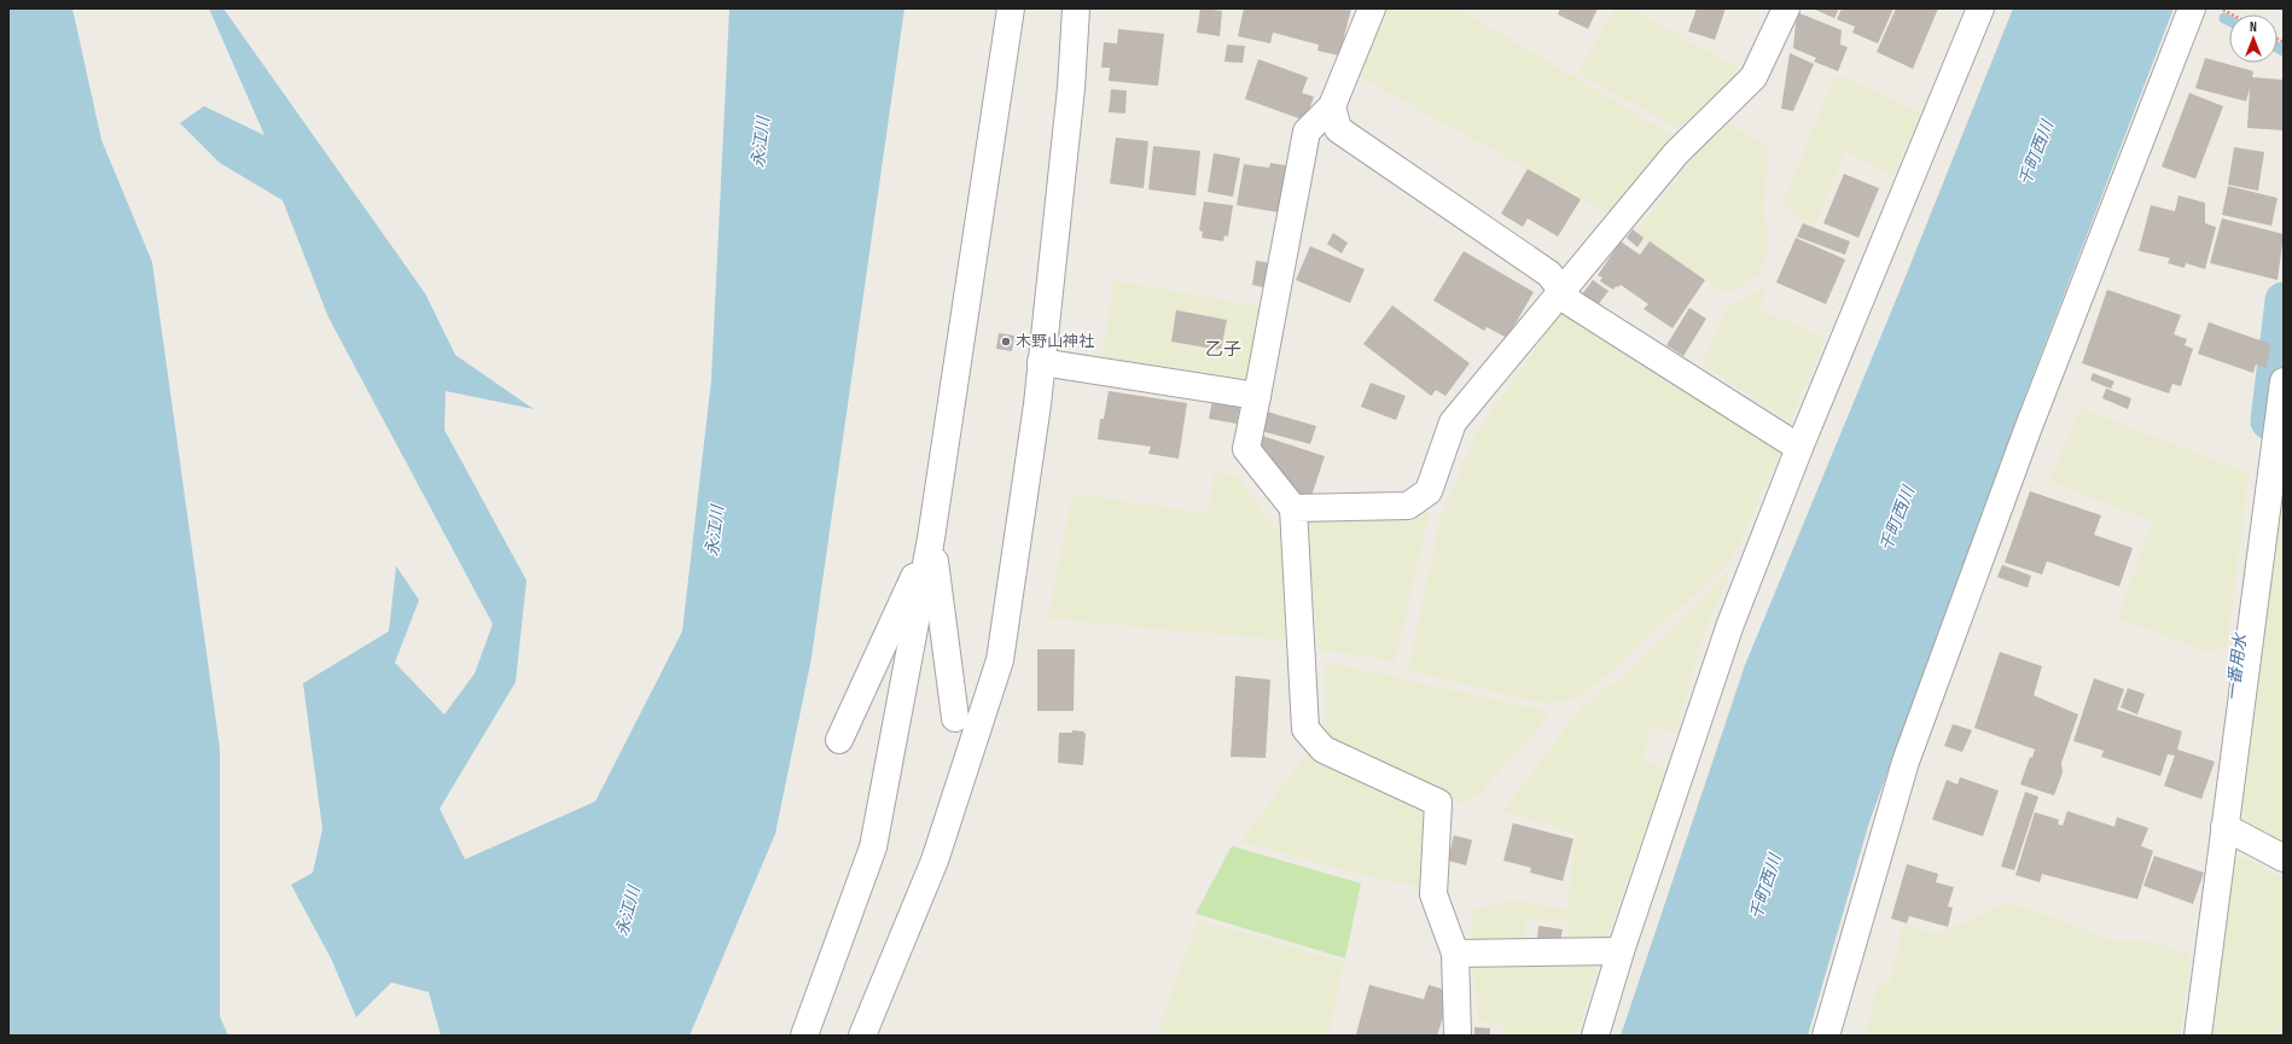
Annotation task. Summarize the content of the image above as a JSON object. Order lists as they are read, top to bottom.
{
  "districts": ["乙子"],
  "water": ["永江川", "千町西川", "一番用水"],
  "places": ["木野山神社"],
  "north": "top"
}
